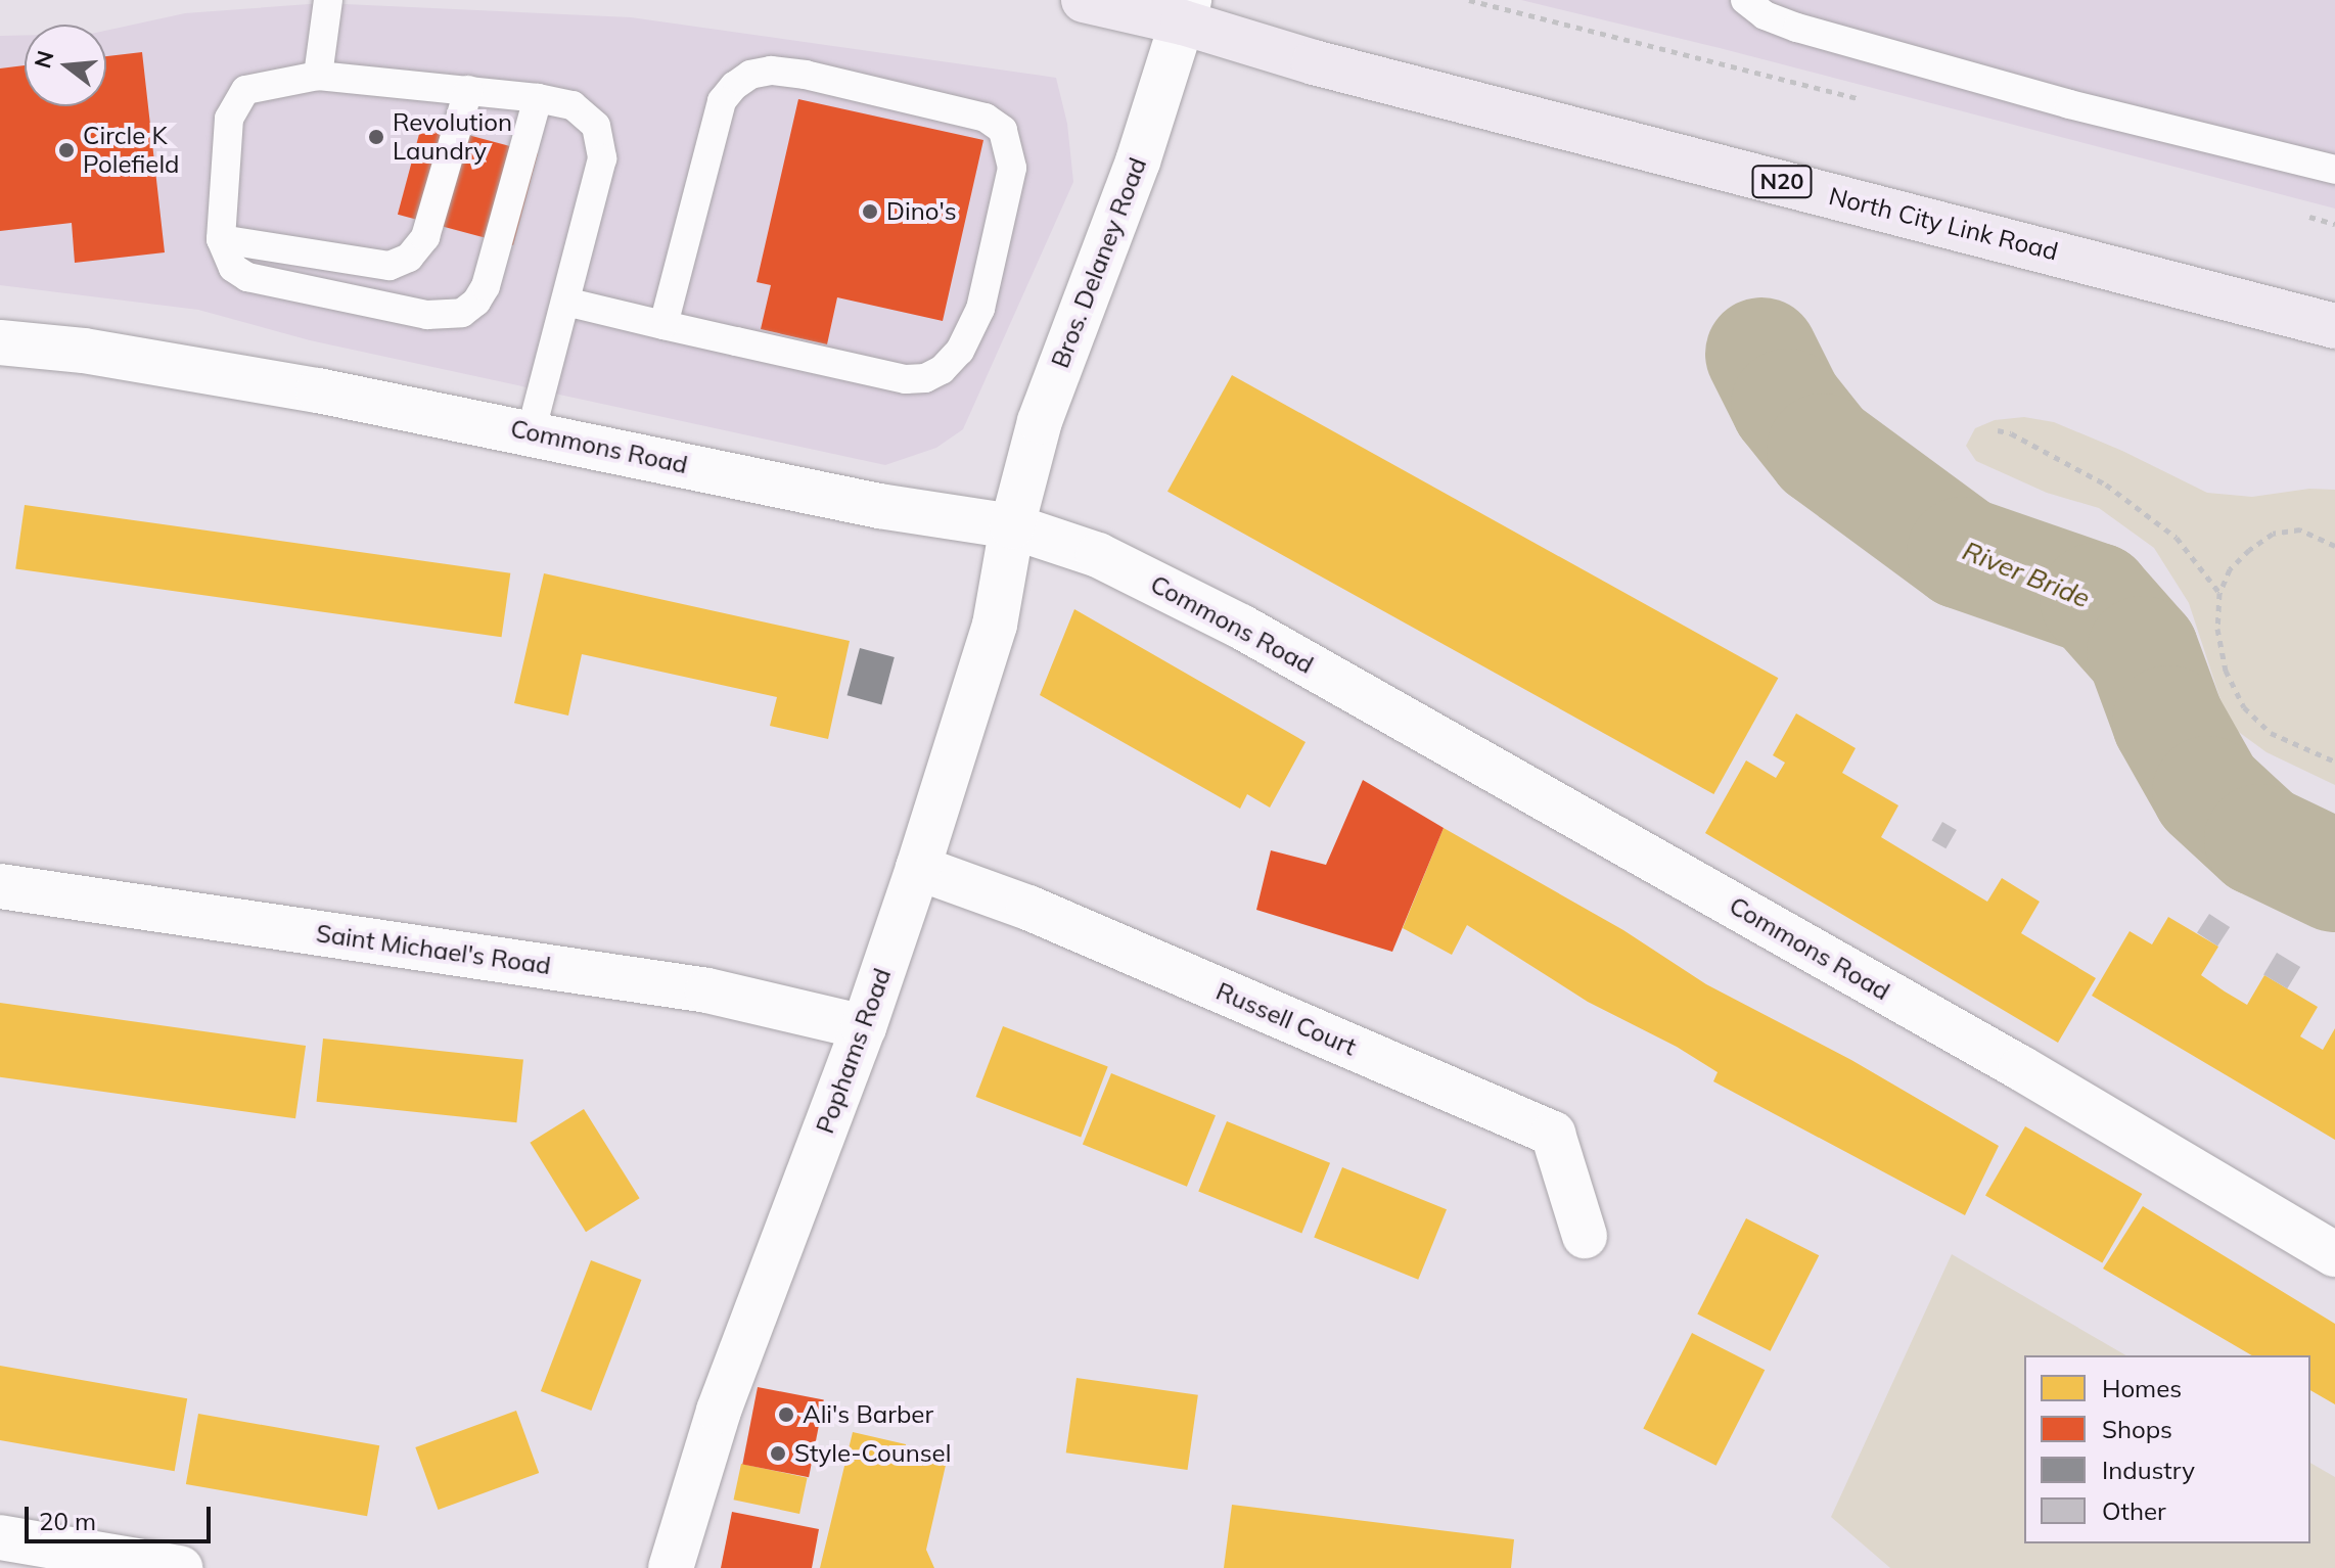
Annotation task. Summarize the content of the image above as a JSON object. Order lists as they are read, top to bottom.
{
  "streets": {
    "highway": ["N20", "North City Link Road"],
    "street": [
      "Bros. Delaney Road",
      "Commons Road",
      "Saint Michael's Road",
      "Russell Court",
      "Pophams Road"
    ]
  },
  "crossings": [
    ["N20", "North City Link Road"],
    ["N20", "Bros. Delaney Road"],
    ["North City Link Road", "Bros. Delaney Road"],
    ["Bros. Delaney Road", "Commons Road"],
    ["Bros. Delaney Road", "Pophams Road"],
    ["Commons Road", "Pophams Road"],
    ["Saint Michael's Road", "Pophams Road"],
    ["Russell Court", "Pophams Road"]
  ],
  "water": ["River Bride"],
  "places": [
    "Revolution Laundry",
    "Circle K Polefield",
    "Dino's",
    "Ali's Barber",
    "Style-Counsel"
  ],
  "legend": [
    "Homes",
    "Shops",
    "Industry",
    "Other"
  ],
  "scale_bar": "20 m",
  "north": "left"
}
